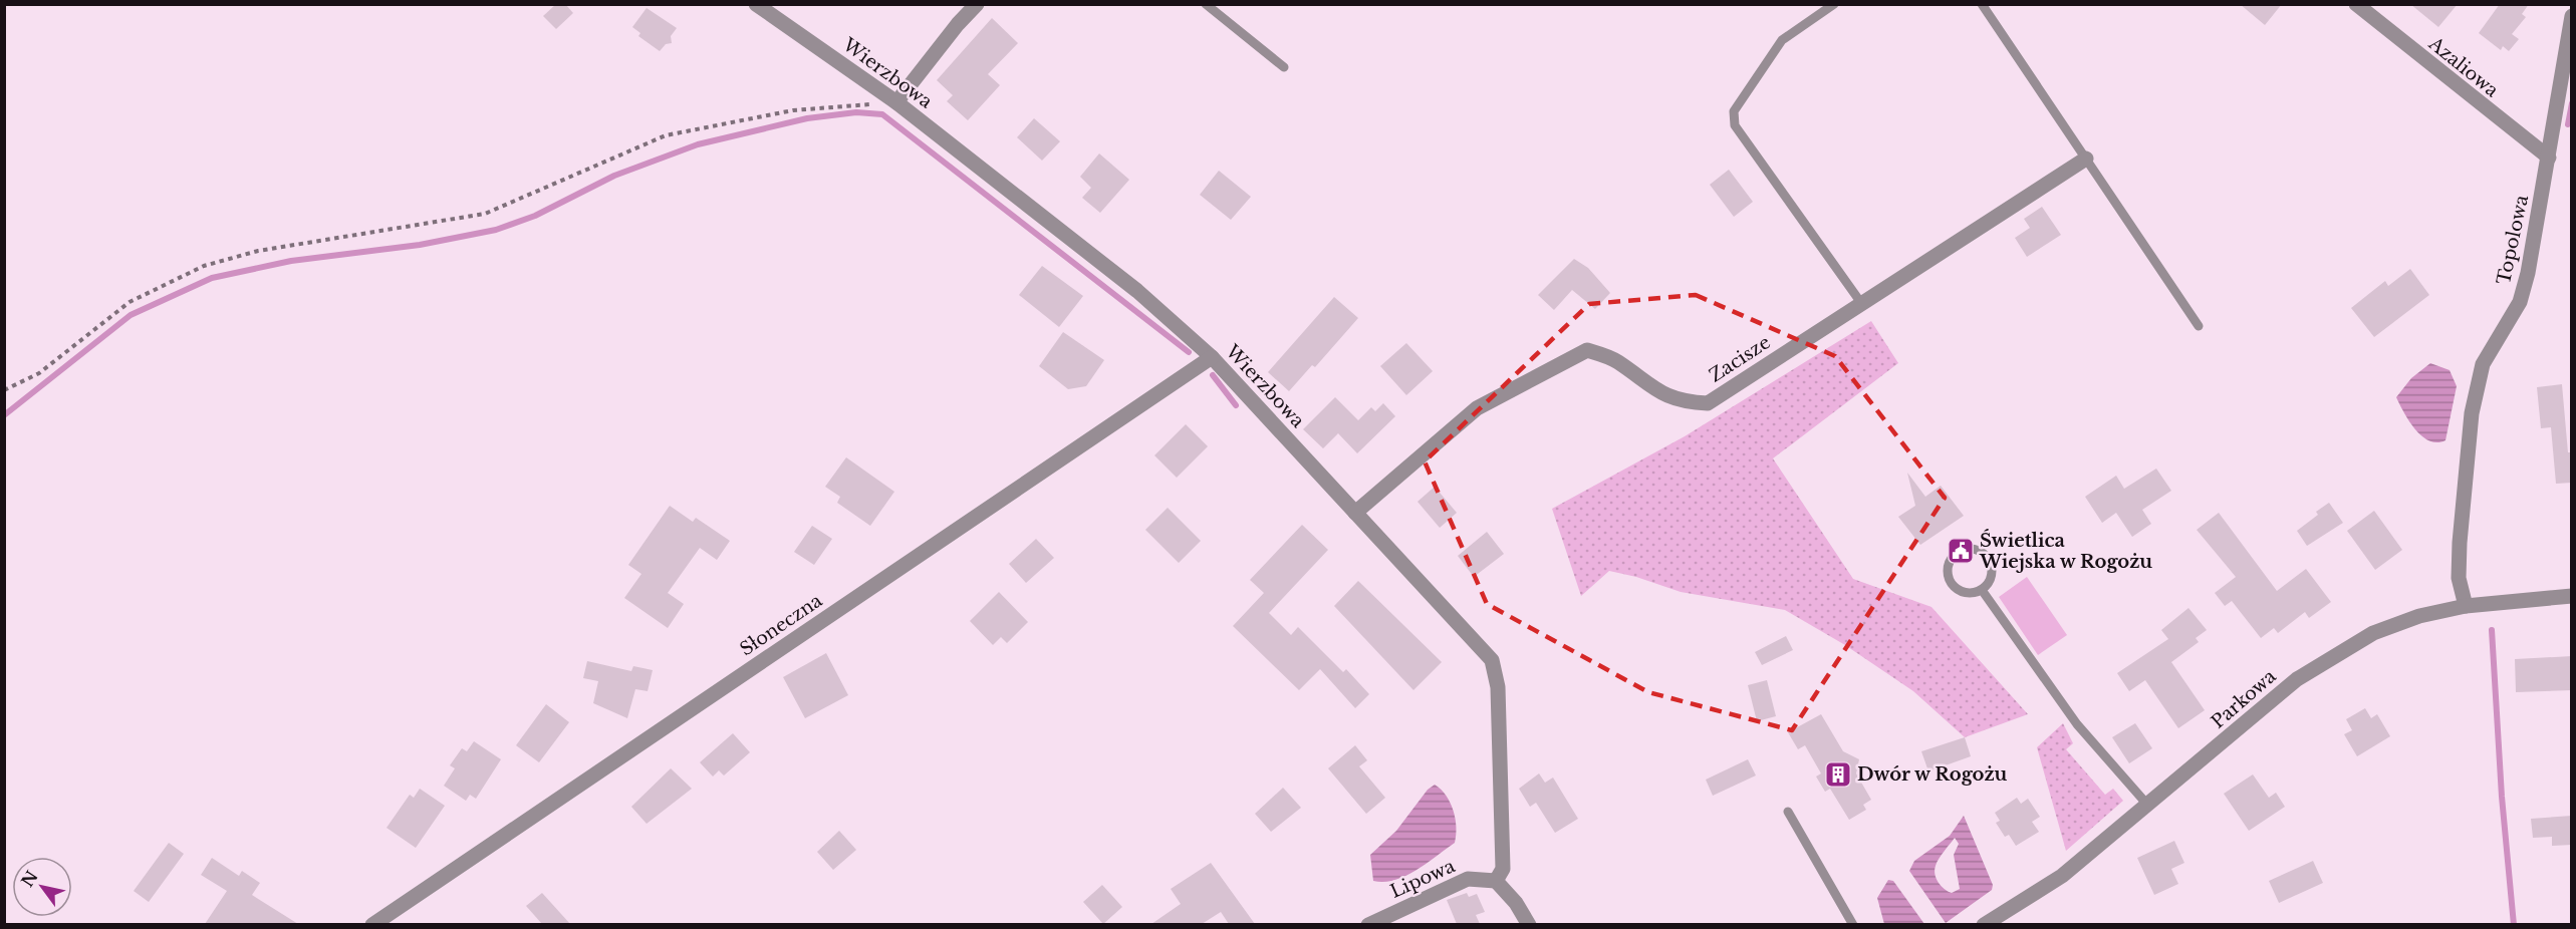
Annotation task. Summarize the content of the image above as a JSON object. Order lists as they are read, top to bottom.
{
  "streets": {
    "street": [
      "Azaliowa",
      "Wierzbowa",
      "Topolowa",
      "Zacisze",
      "Słoneczna",
      "Parkowa",
      "Lipowa"
    ]
  },
  "crossings": [
    ["Azaliowa", "Topolowa"],
    ["Wierzbowa", "Zacisze"],
    ["Wierzbowa", "Słoneczna"],
    ["Wierzbowa", "Lipowa"],
    ["Topolowa", "Parkowa"]
  ],
  "places": {
    "public building": ["Świetlica Wiejska w Rogożu"],
    "building": ["Dwór w Rogożu"]
  },
  "north": "top left"
}
